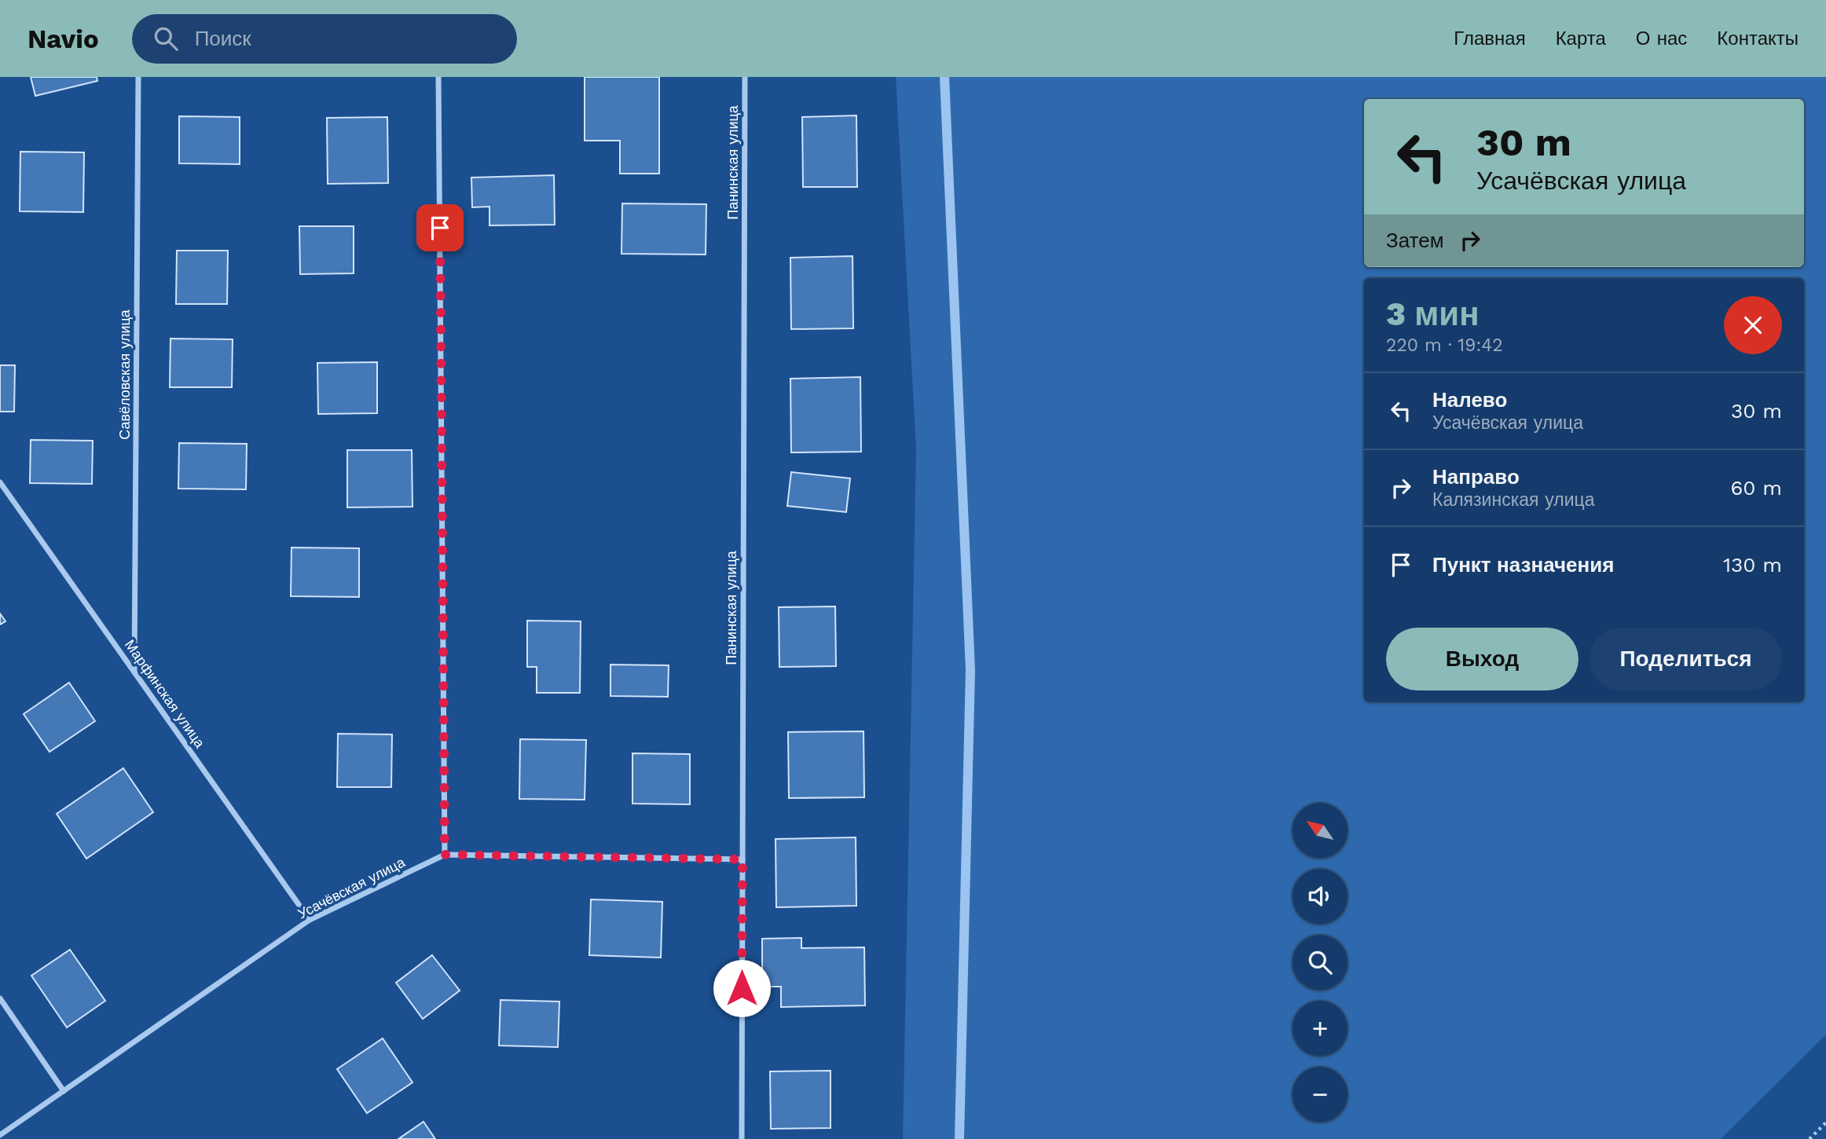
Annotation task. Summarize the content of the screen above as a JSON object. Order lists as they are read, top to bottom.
{
  "streets": {
    "street": [
      "Панинская улица",
      "Савёловская улица",
      "Марфинская улица",
      "Усачёвская улица"
    ]
  },
  "crossings": [
    ["Панинская улица", "Усачёвская улица"],
    ["Савёловская улица", "Марфинская улица"],
    ["Марфинская улица", "Усачёвская улица"]
  ],
  "north": "top left",
  "page": {
    "header": "Navio",
    "search": "Поиск",
    "nav": [
      "Главная",
      "Карта",
      "О нас",
      "Контакты"
    ],
    "turn": ["30 m", "Усачёвская улица"],
    "then": "Затем",
    "heading": ["3 мин", "220 m · 19:42"],
    "list": [
      {
        "name": "Налево",
        "note": "Усачёвская улица",
        "value": "30 m"
      },
      {
        "name": "Направо",
        "note": "Калязинская улица",
        "value": "60 m"
      },
      {
        "name": "Пункт назначения",
        "value": "130 m"
      }
    ],
    "buttons": ["Выход", "Поделиться"],
    "map_buttons": ["+", "−"]
  }
}
